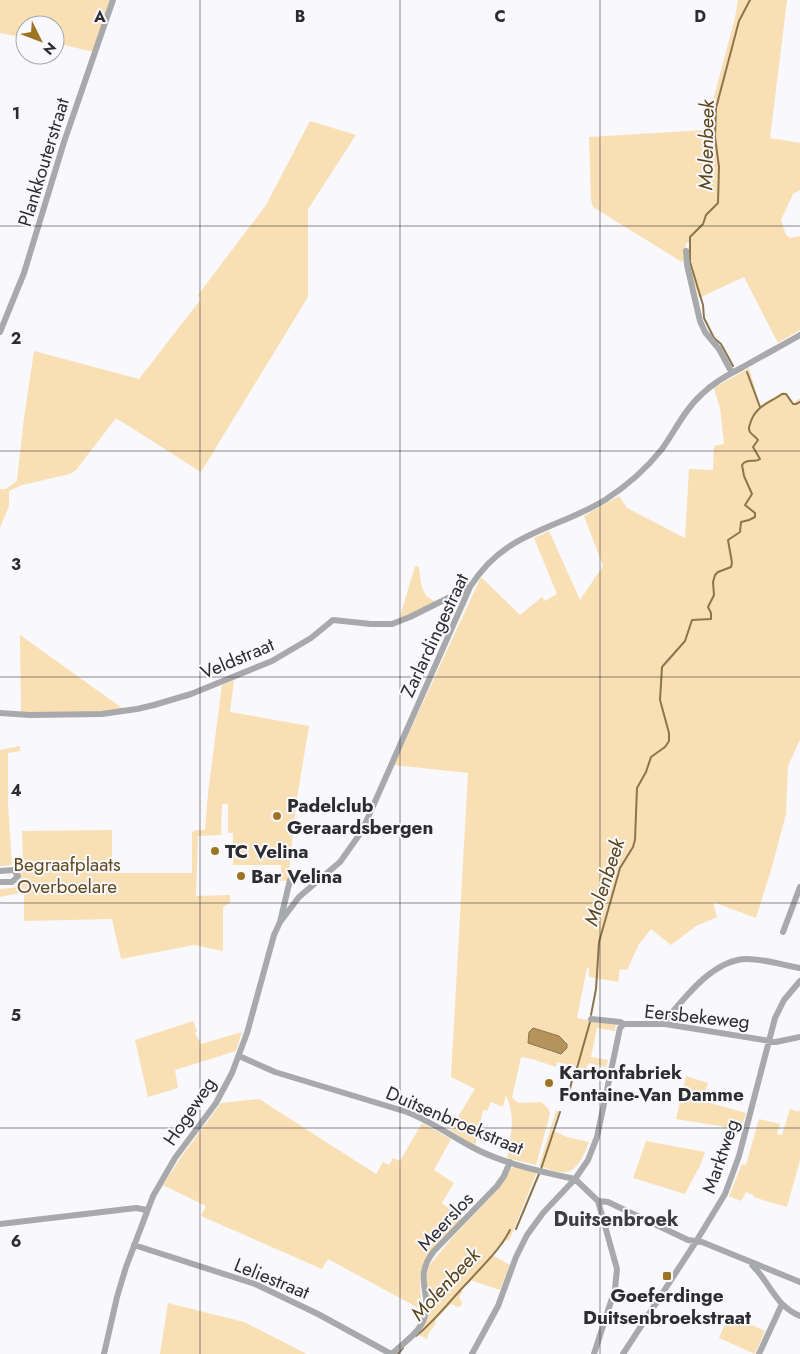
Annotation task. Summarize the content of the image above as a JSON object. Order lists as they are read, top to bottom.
{
  "streets": {
    "street": [
      "Plankkouterstraat",
      "Zarlardingestraat",
      "Veldstraat",
      "Eersbekeweg",
      "Hogeweg",
      "Duitsenbroekstraat",
      "Marktweg",
      "Meerslos",
      "Leliestraat"
    ]
  },
  "crossings": [
    ["Zarlardingestraat", "Veldstraat"],
    ["Zarlardingestraat", "Hogeweg"],
    ["Eersbekeweg", "Marktweg"],
    ["Hogeweg", "Duitsenbroekstraat"],
    ["Hogeweg", "Leliestraat"],
    ["Duitsenbroekstraat", "Meerslos"],
    ["Meerslos", "Leliestraat"]
  ],
  "districts": ["Duitsenbroek"],
  "water": ["Molenbeek"],
  "parks": ["Begraafplaats Overboelare"],
  "places": {
    "other": [
      "Padelclub Geraardsbergen",
      "TC Velina",
      "Bar Velina",
      "Kartonfabriek Fontaine-Van Damme"
    ],
    "transit": ["Goeferdinge Duitsenbroekstraat"]
  },
  "north": "bottom right",
  "grid": {
    "columns": [
      "A",
      "B",
      "C",
      "D"
    ],
    "rows": [
      "1",
      "2",
      "3",
      "4",
      "5",
      "6"
    ]
  }
}
